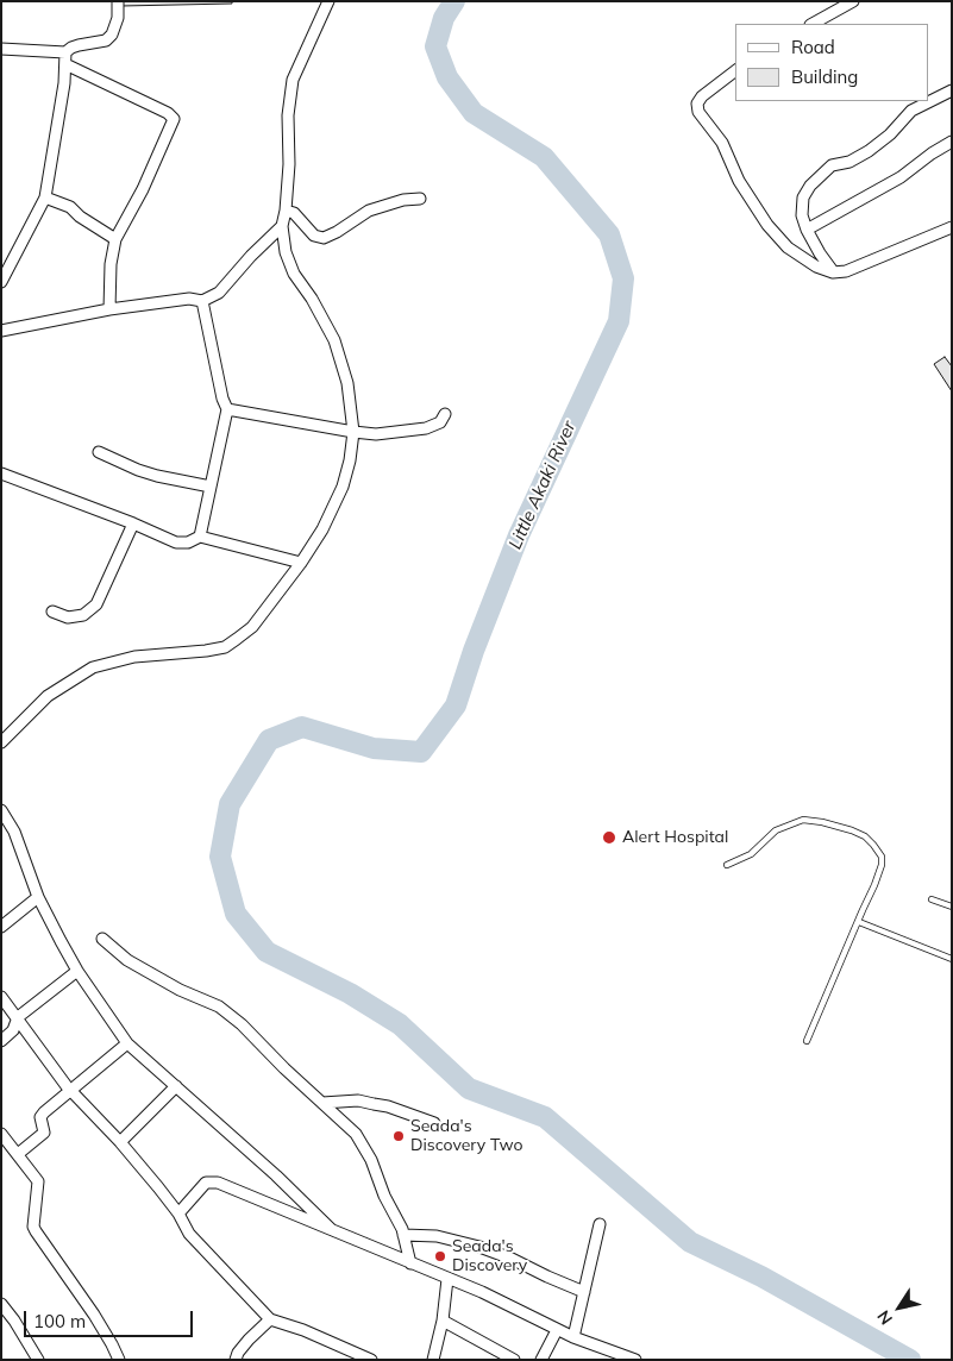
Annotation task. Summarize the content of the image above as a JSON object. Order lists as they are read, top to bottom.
{
  "water": ["Little Akaki River"],
  "places": ["Alert Hospital", "Seada's Discovery Two", "Seada's Discovery"],
  "legend": ["Road", "Building"],
  "scale_bar": "100 m",
  "north": "bottom left"
}
